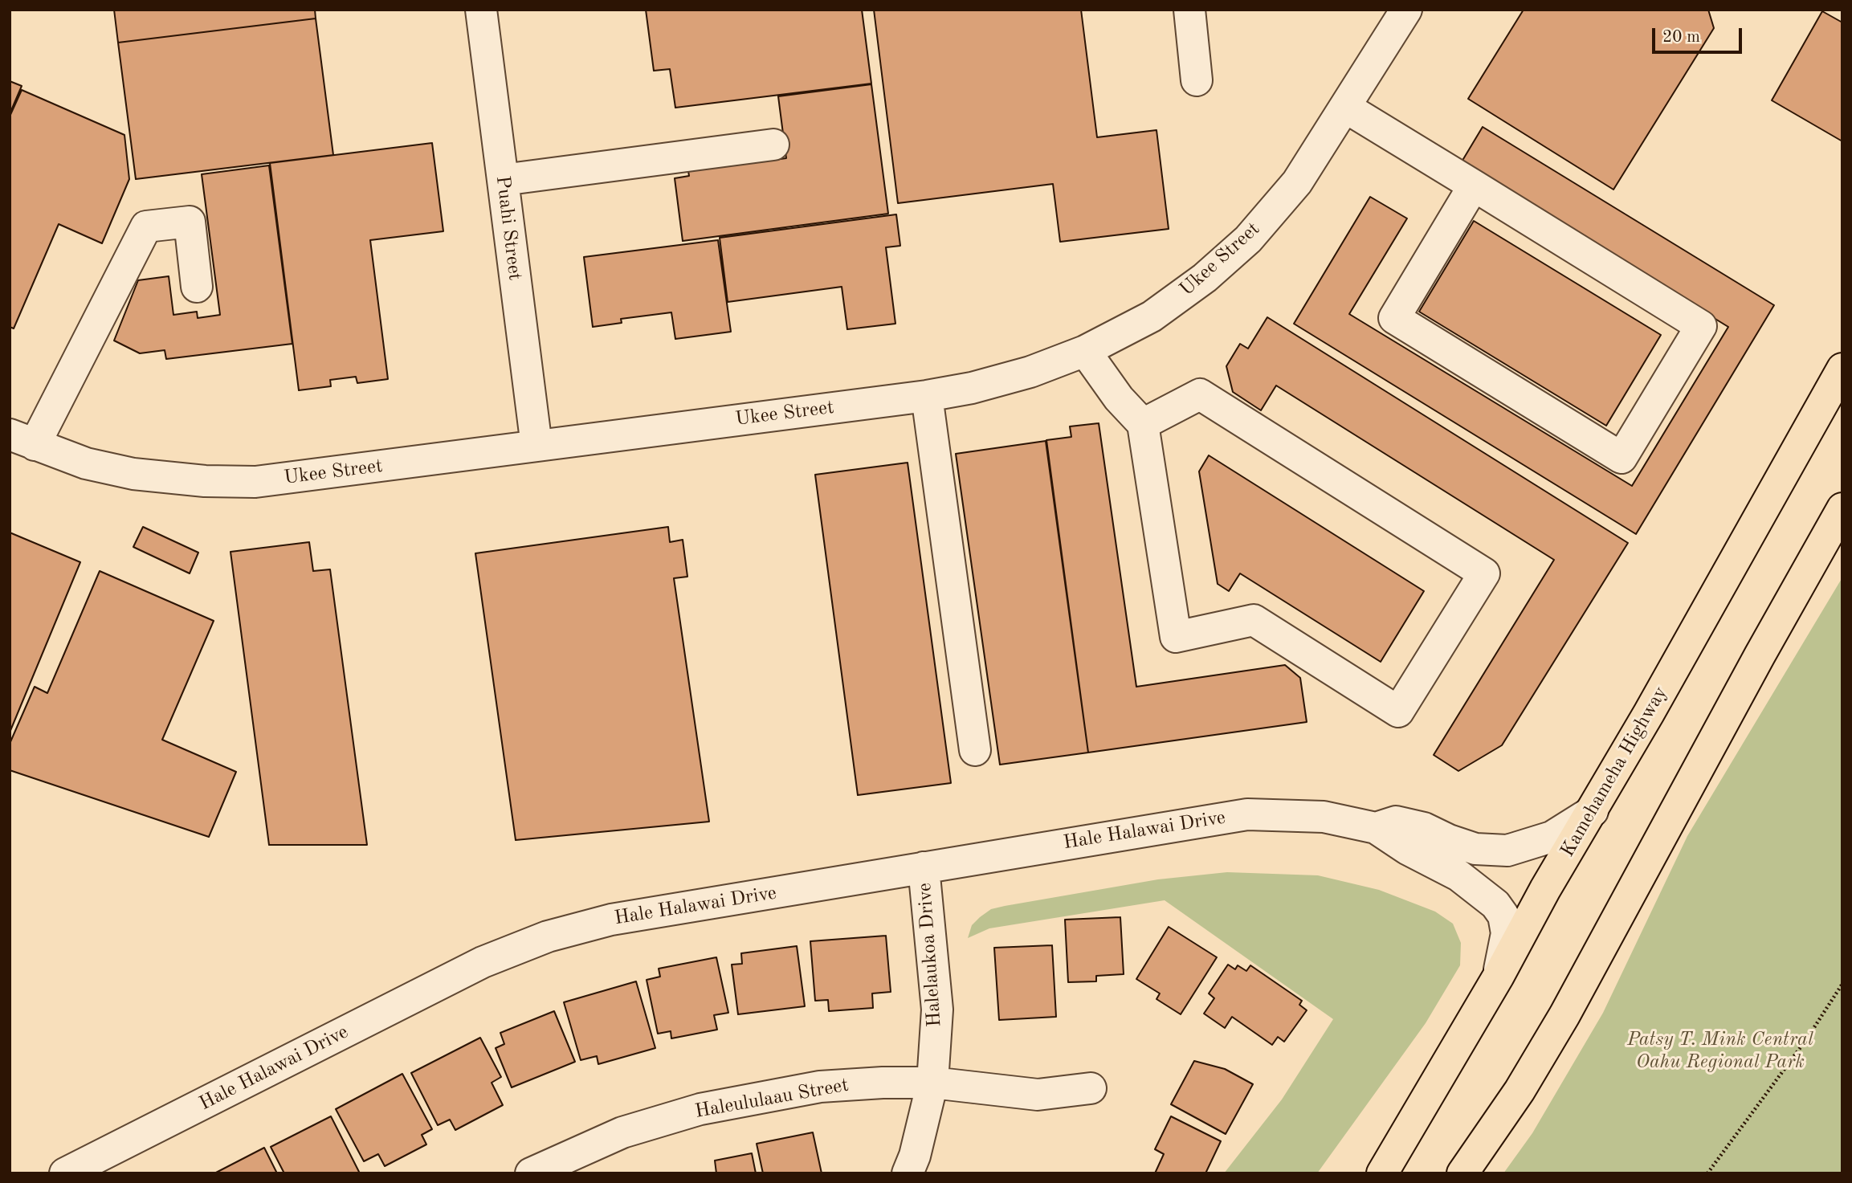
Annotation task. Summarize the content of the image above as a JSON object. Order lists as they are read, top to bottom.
{
  "streets": {
    "main road": ["Kamehameha Highway"],
    "street": [
      "Puahi Street",
      "Ukee Street",
      "Hale Halawai Drive",
      "Halelaukoa Drive",
      "Haleululaau Street"
    ]
  },
  "crossings": [
    ["Puahi Street", "Ukee Street"],
    ["Kamehameha Highway", "Hale Halawai Drive"],
    ["Hale Halawai Drive", "Halelaukoa Drive"],
    ["Halelaukoa Drive", "Haleululaau Street"]
  ],
  "parks": ["Patsy T. Mink Central Oahu Regional Park"],
  "scale_bar": "20 m"
}
